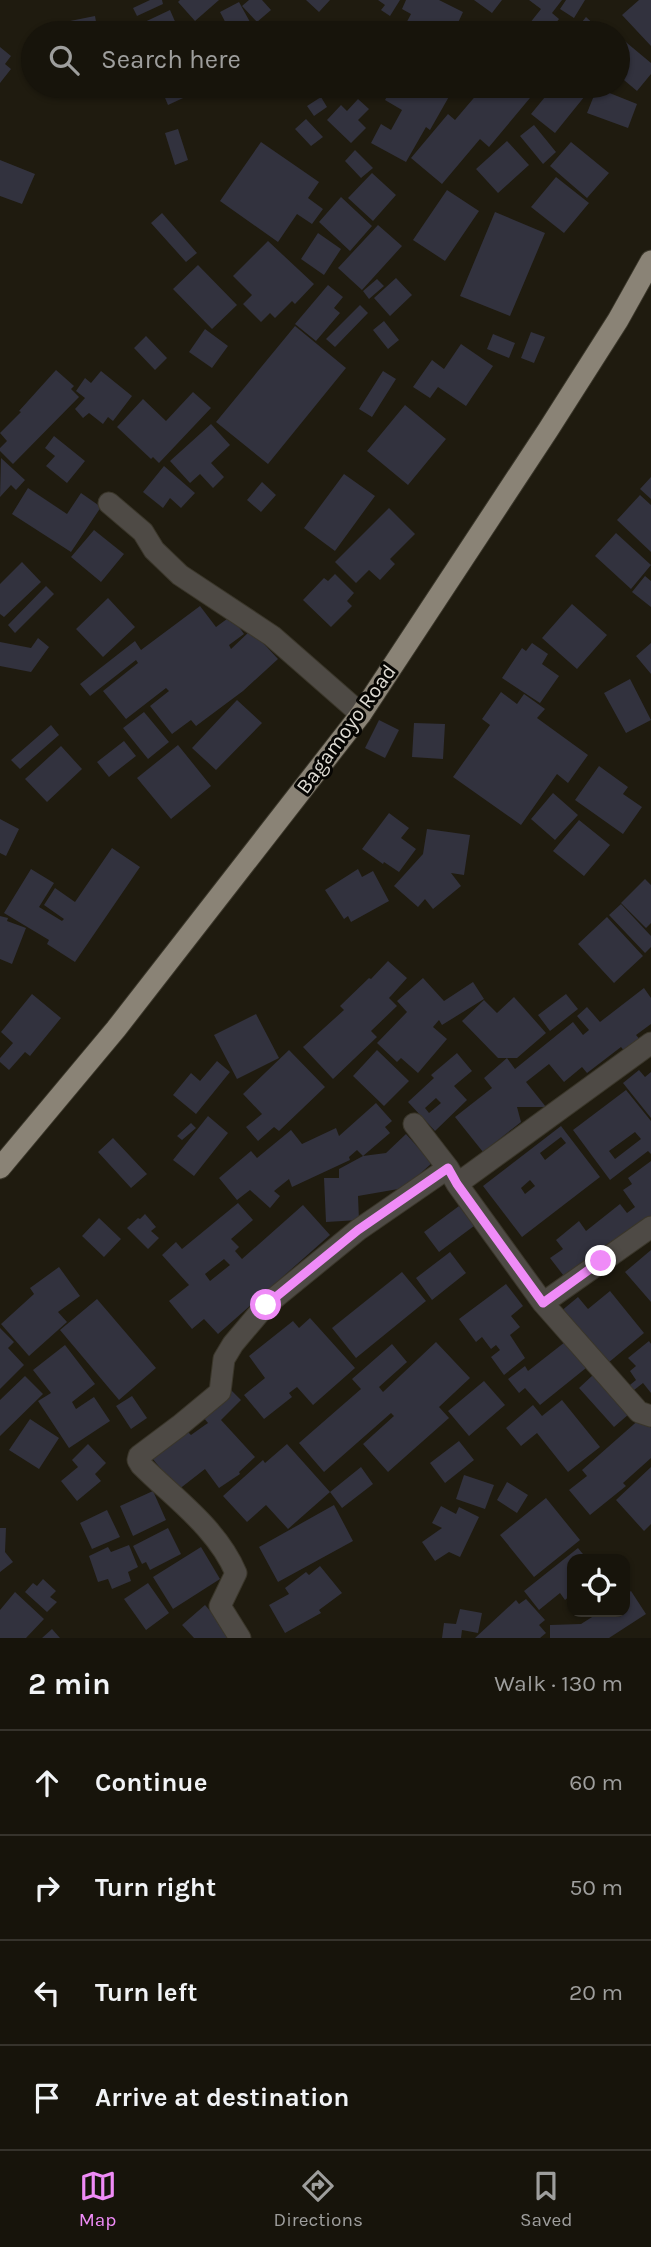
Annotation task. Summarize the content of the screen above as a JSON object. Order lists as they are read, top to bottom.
{
  "streets": {
    "highway": ["Bagamoyo Road"]
  },
  "page": {
    "search": "Search here",
    "heading": ["2 min", "Walk · 130 m"],
    "list": [
      ["Continue", "60 m"],
      ["Turn right", "50 m"],
      ["Turn left", "20 m"],
      "Arrive at destination"
    ],
    "nav": ["Map", "Directions", "Saved"]
  }
}
